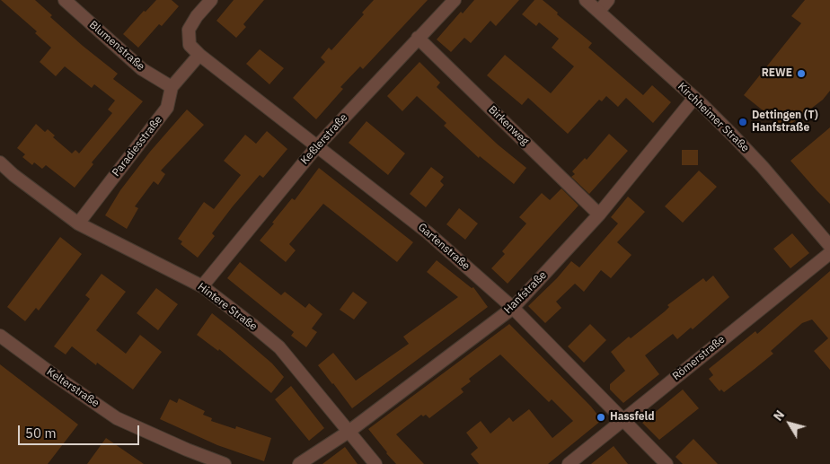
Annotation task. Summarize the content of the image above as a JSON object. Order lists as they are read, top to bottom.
{
  "streets": {
    "street": [
      "Blumenstraße",
      "Kirchheimer Straße",
      "Birkenweg",
      "Keßlerstraße",
      "Paradiesstraße",
      "Gartenstraße",
      "Hanfstraße",
      "Hintere Straße",
      "Römerstraße",
      "Kelterstraße"
    ]
  },
  "crossings": [
    ["Blumenstraße", "Paradiesstraße"],
    ["Kirchheimer Straße", "Hanfstraße"],
    ["Birkenweg", "Keßlerstraße"],
    ["Birkenweg", "Hanfstraße"],
    ["Keßlerstraße", "Gartenstraße"],
    ["Keßlerstraße", "Hintere Straße"],
    ["Paradiesstraße", "Gartenstraße"],
    ["Paradiesstraße", "Hintere Straße"],
    ["Gartenstraße", "Hanfstraße"],
    ["Gartenstraße", "Römerstraße"],
    ["Hanfstraße", "Hintere Straße"]
  ],
  "places": ["REWE", "Dettingen (T) Hanfstraße", "Hassfeld"],
  "scale_bar": "50 m",
  "north": "top left"
}
